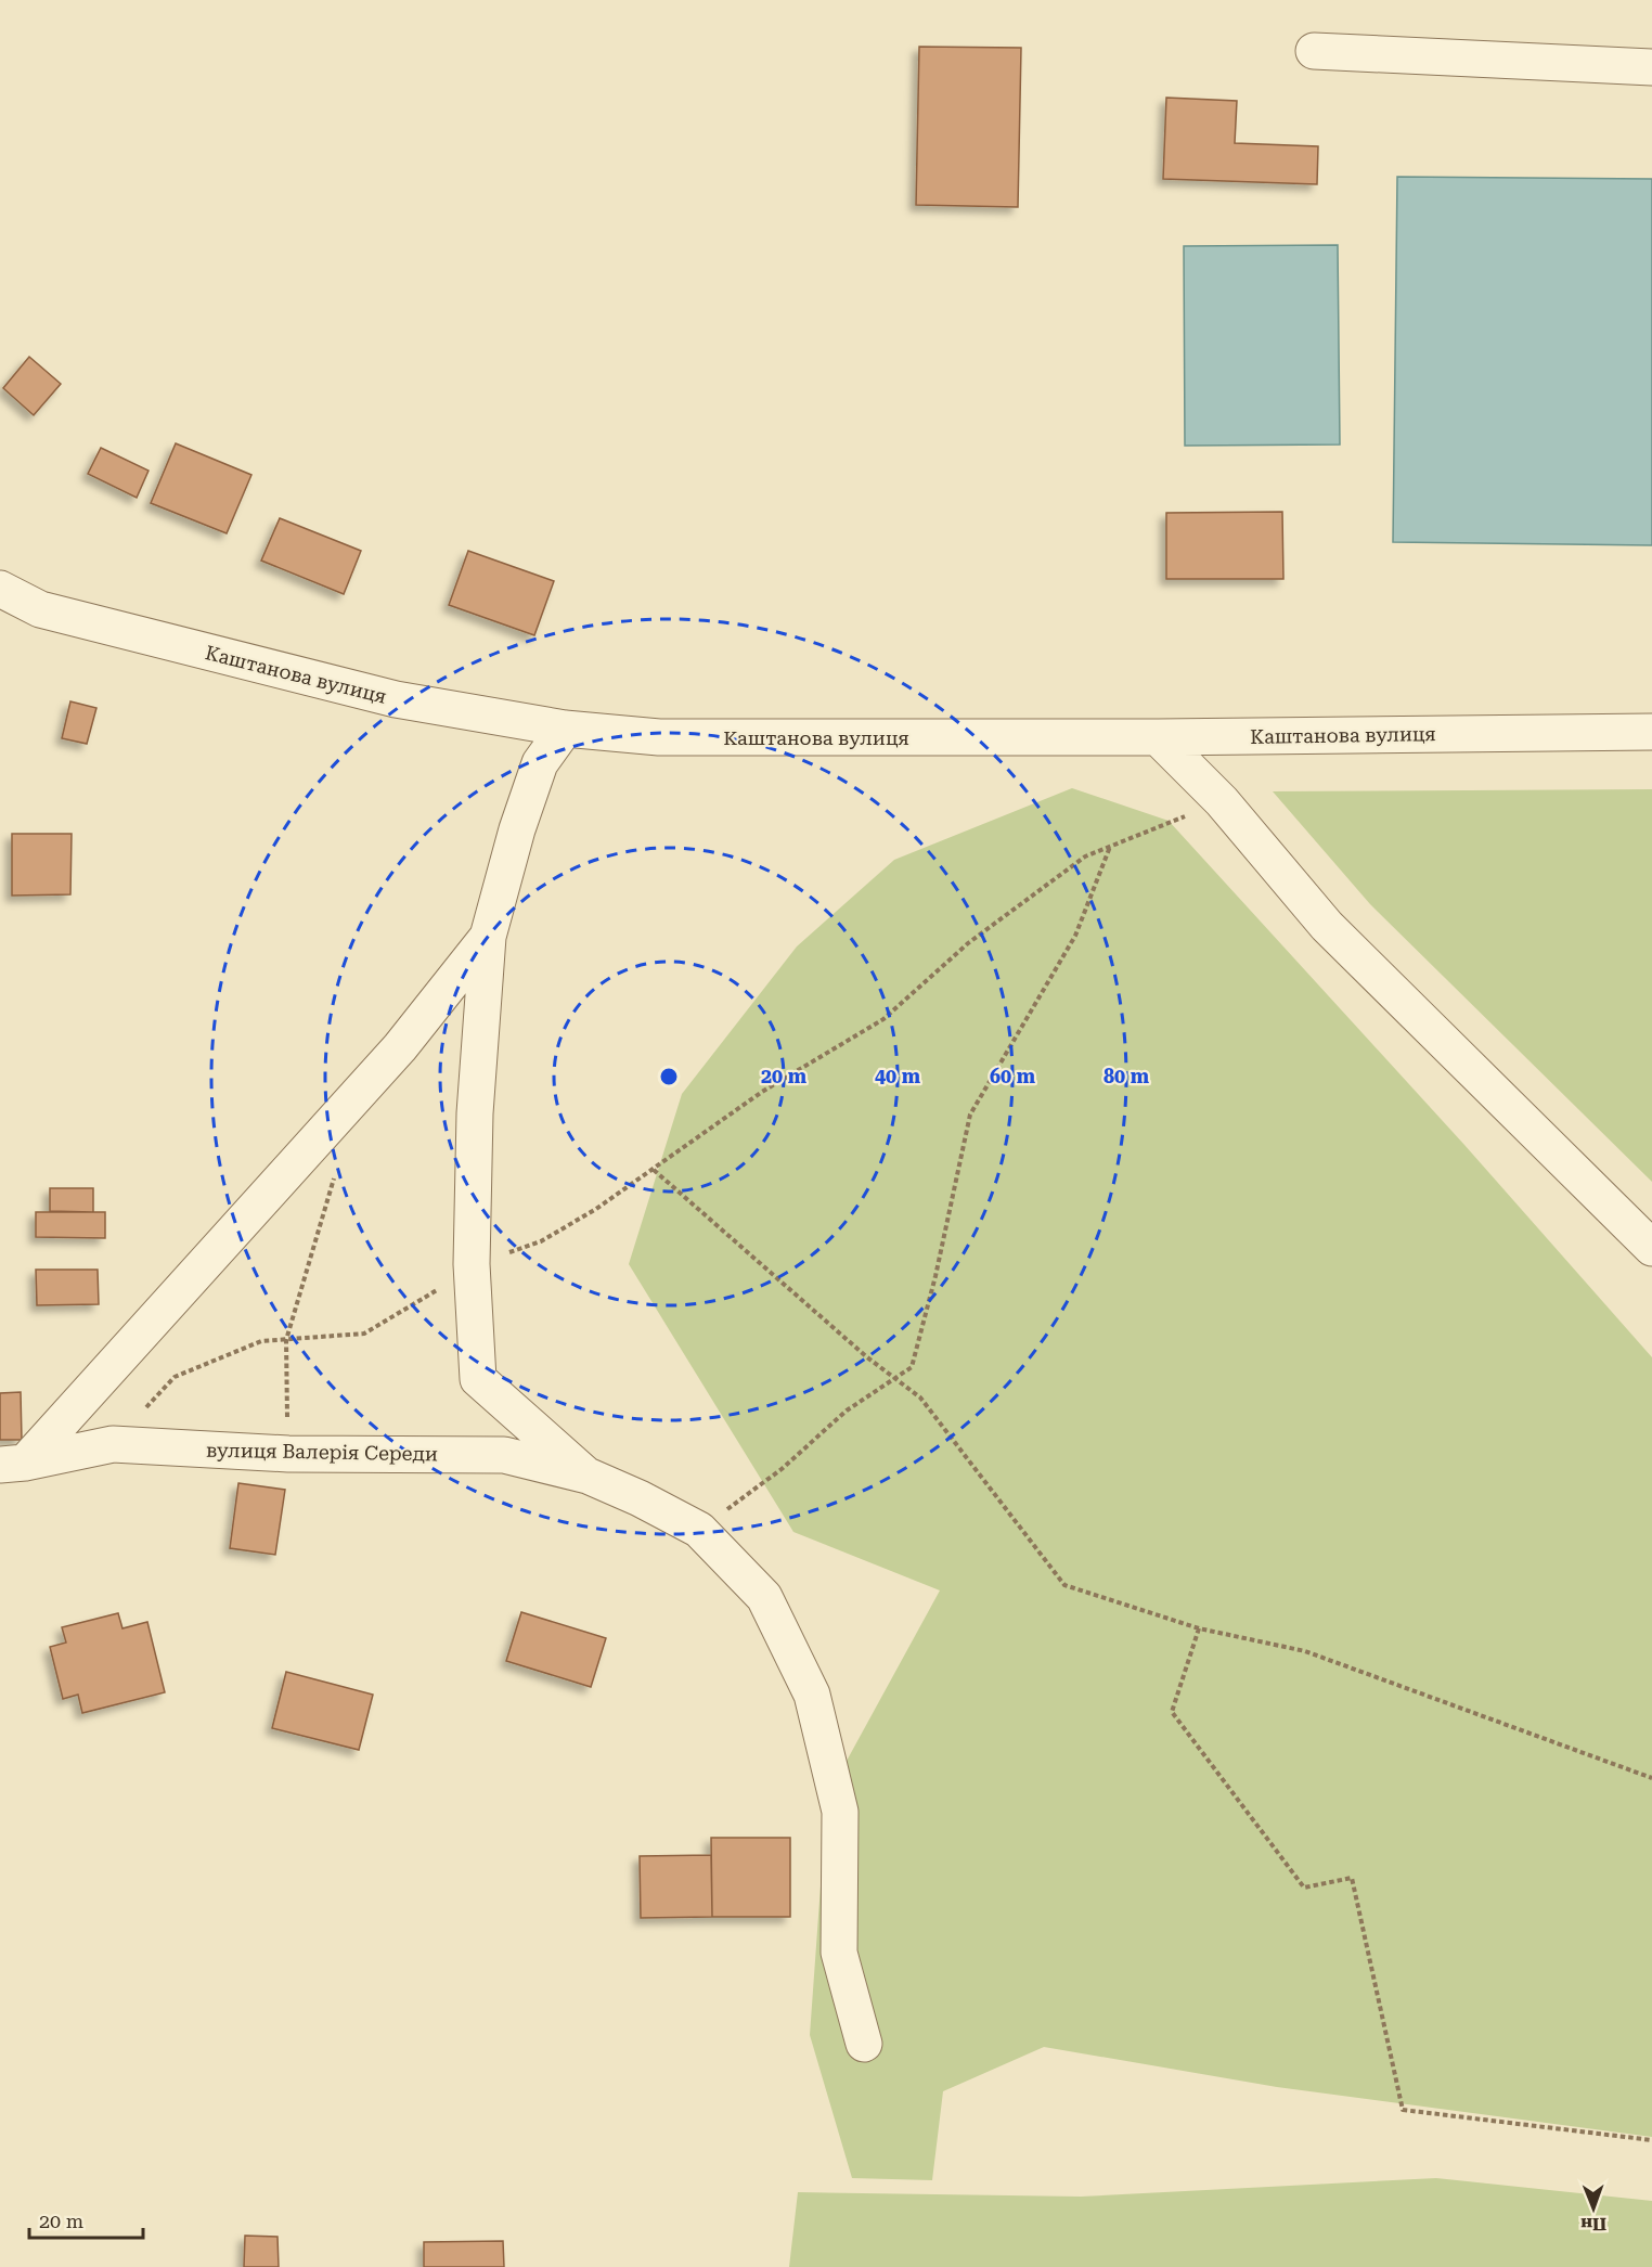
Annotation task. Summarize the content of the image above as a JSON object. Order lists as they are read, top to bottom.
{
  "streets": {
    "street": ["Каштанова вулиця", "вулиця Валерія Середи"]
  },
  "scale_bar": "20 m",
  "north": "bottom",
  "rings": [
    "20 m",
    "40 m",
    "60 m",
    "80 m"
  ]
}
